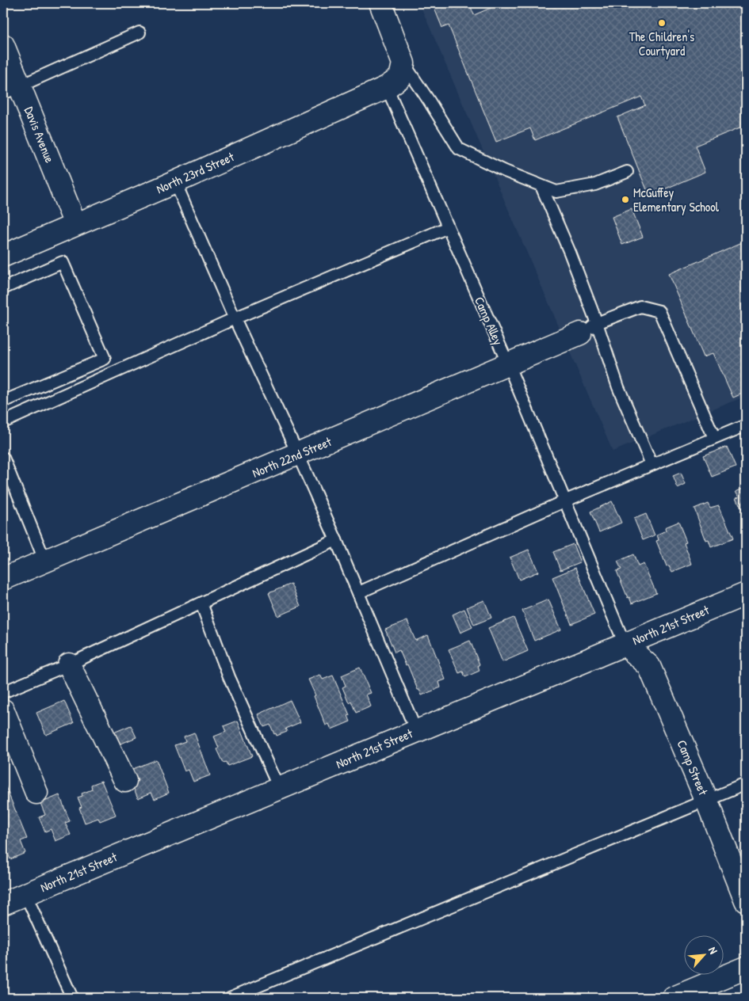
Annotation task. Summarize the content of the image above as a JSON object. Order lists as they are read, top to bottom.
{
  "streets": {
    "street": [
      "Davis Avenue",
      "North 23rd Street",
      "North 22nd Street",
      "North 21st Street",
      "Camp Street"
    ],
    "lane": ["Camp Alley"]
  },
  "crossings": [
    ["Davis Avenue", "North 23rd Street"],
    ["North 23rd Street", "Camp Alley"],
    ["Camp Alley", "North 22nd Street"],
    ["Camp Alley", "North 21st Street"],
    ["Camp Alley", "Camp Street"],
    ["North 21st Street", "Camp Street"]
  ],
  "places": ["The Children's Courtyard", "McGuffey Elementary School"],
  "north": "top right"
}
